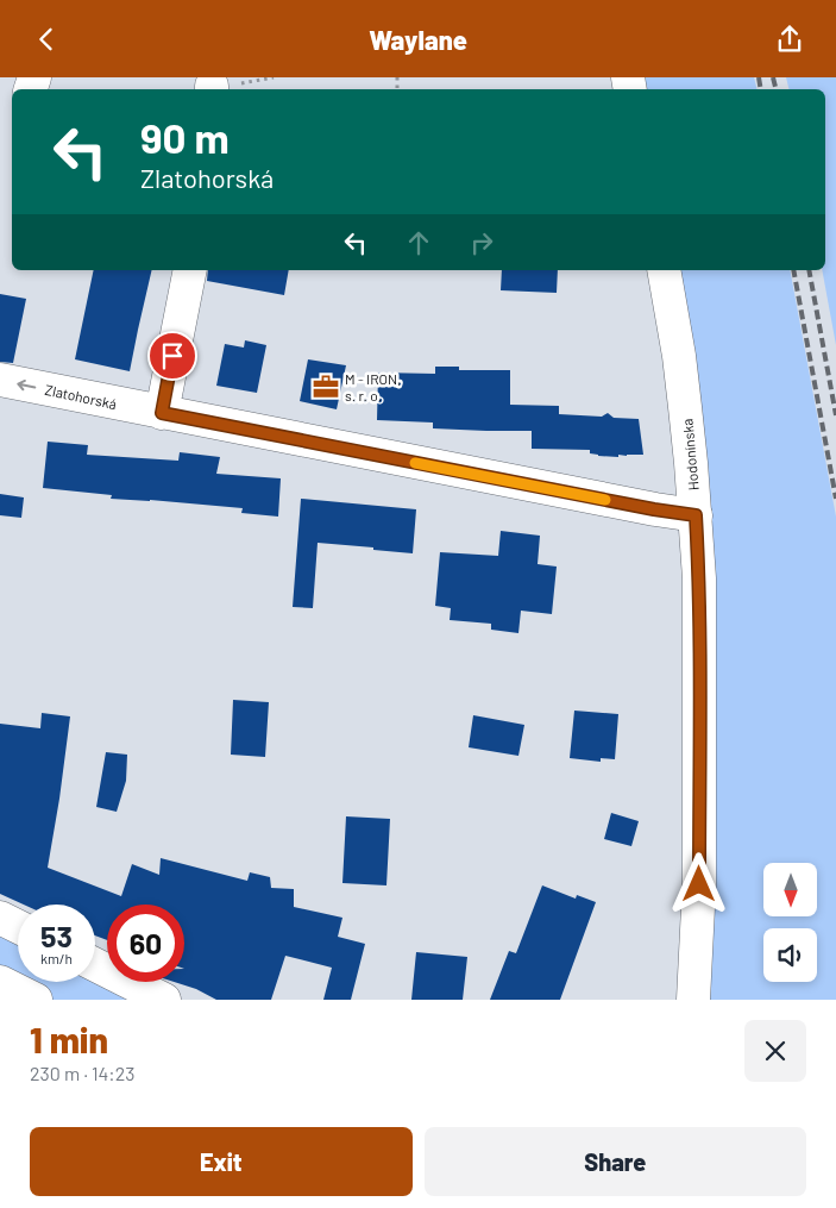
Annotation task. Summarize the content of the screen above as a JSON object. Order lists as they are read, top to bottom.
{
  "streets": {
    "street": ["Zlatohorská", "Hodonínska"]
  },
  "crossings": [
    ["Zlatohorská", "Hodonínska"]
  ],
  "places": {
    "office": ["M - IRON, s. r. o."]
  },
  "north": "bottom",
  "page": {
    "header": "Waylane",
    "turn": ["90 m", "Zlatohorská"],
    "speed": "53 km/h",
    "limit": "60",
    "heading": ["1 min", "230 m · 14:23"],
    "buttons": ["Exit", "Share"]
  }
}
